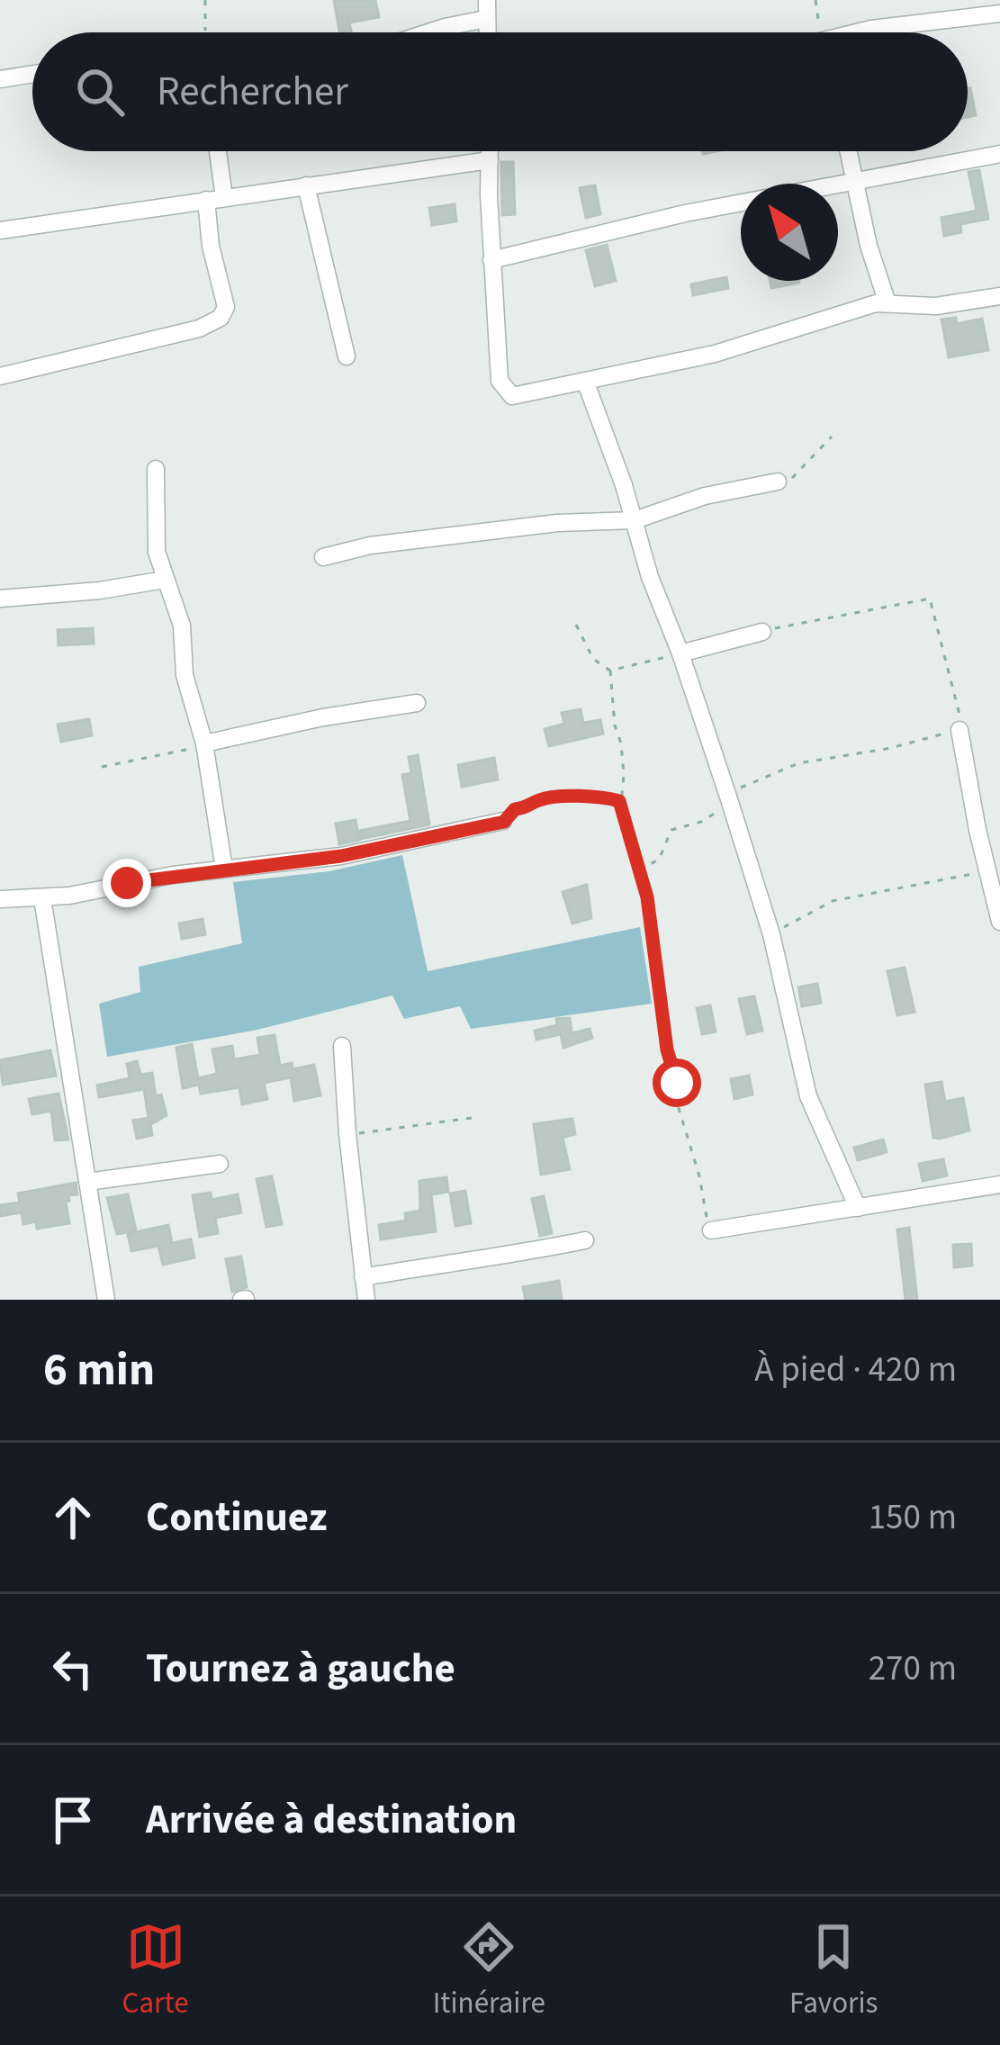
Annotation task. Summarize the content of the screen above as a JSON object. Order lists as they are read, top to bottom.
{
  "north": "top left",
  "page": {
    "search": "Rechercher",
    "heading": ["6 min", "À pied · 420 m"],
    "list": [
      ["Continuez", "150 m"],
      ["Tournez à gauche", "270 m"],
      "Arrivée à destination"
    ],
    "nav": ["Carte", "Itinéraire", "Favoris"]
  }
}
